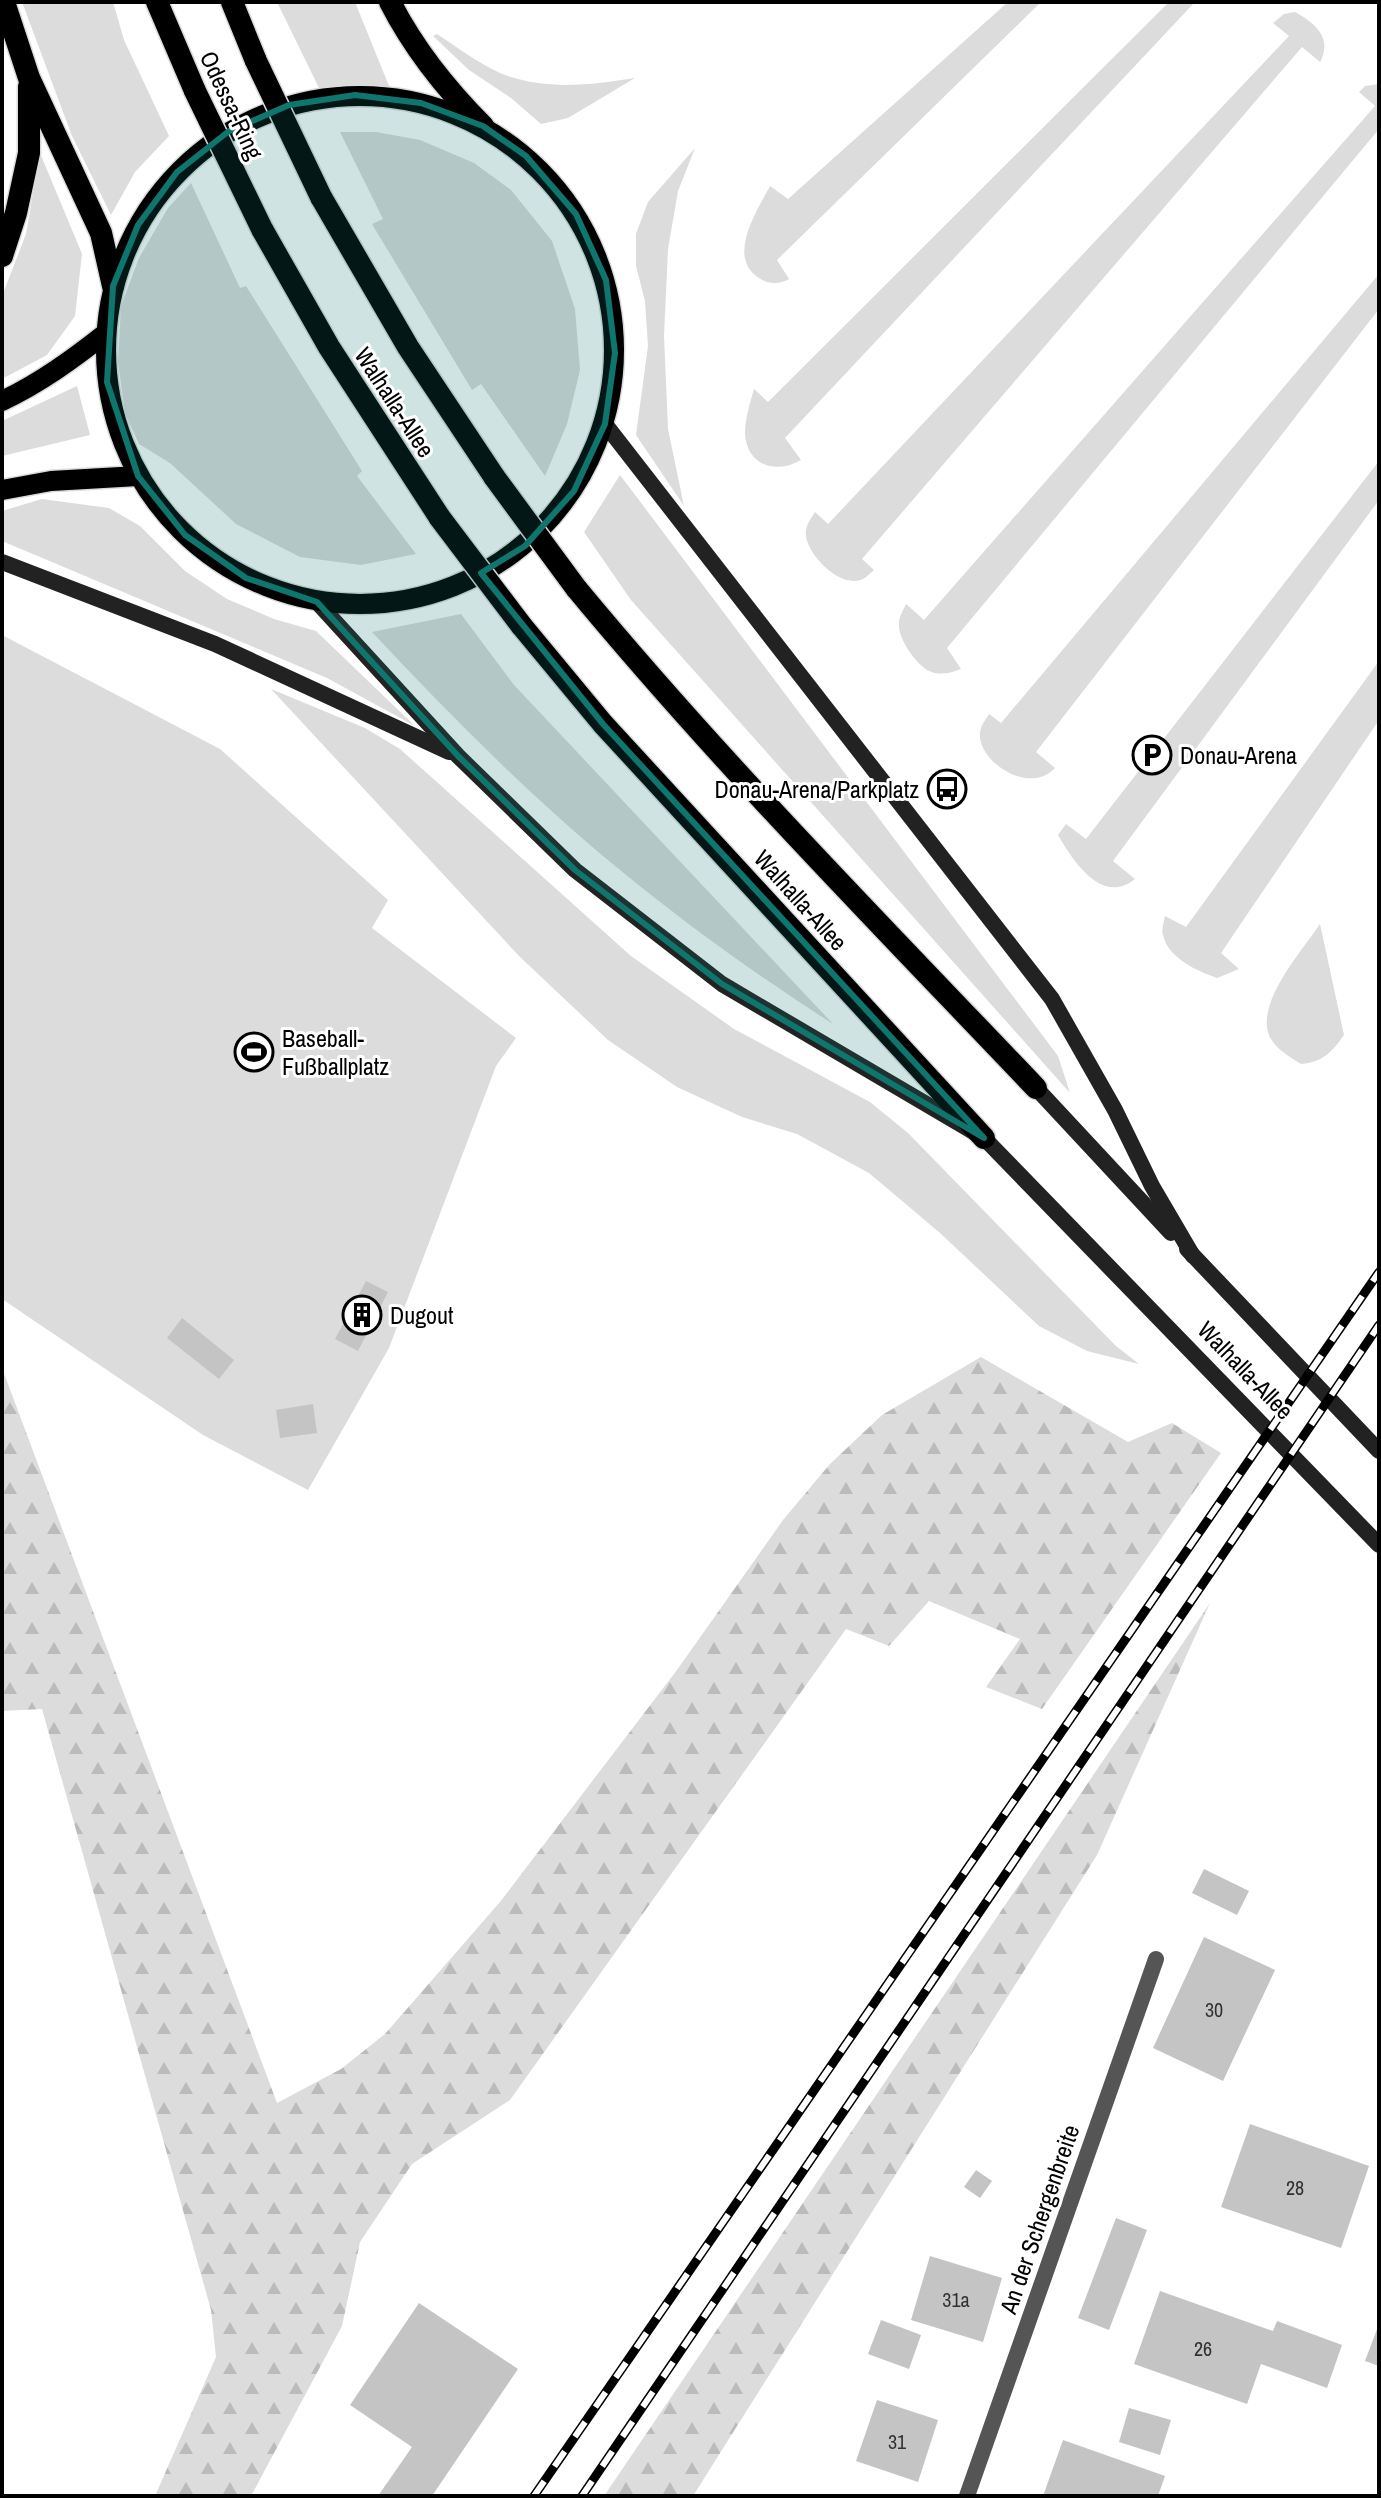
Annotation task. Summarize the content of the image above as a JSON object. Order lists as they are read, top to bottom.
{
  "streets": {
    "highway": ["Odessa-Ring", "Walhalla-Allee"],
    "street": ["An der Schergenbreite"]
  },
  "crossings": [
    ["Odessa-Ring", "Walhalla-Allee"]
  ],
  "places": {
    "parking": ["Donau-Arena"],
    "bus stop": ["Donau-Arena/Parkplatz"],
    "sports": ["Baseball- Fußballplatz"],
    "building": ["Dugout"]
  },
  "house_numbers": [
    "30",
    "28",
    "31a",
    "26",
    "31"
  ]
}
